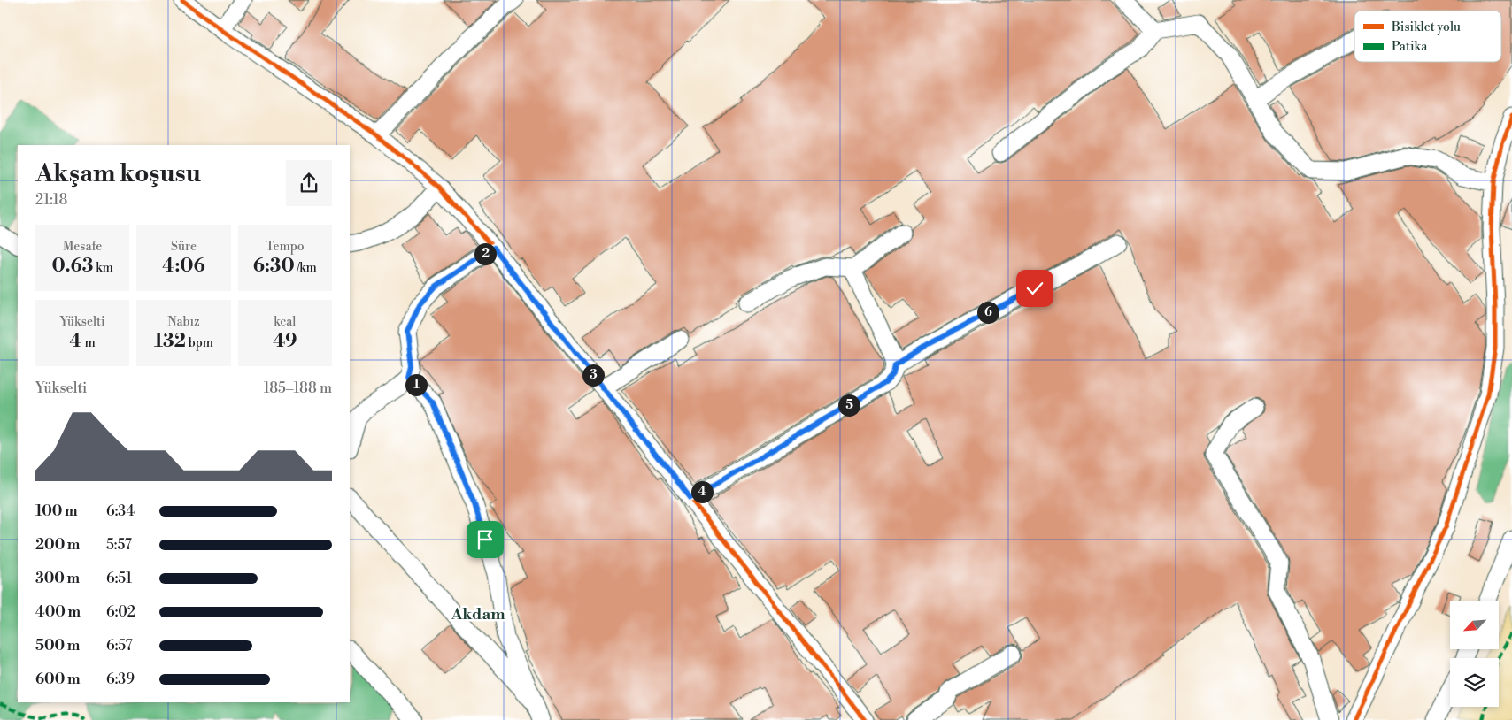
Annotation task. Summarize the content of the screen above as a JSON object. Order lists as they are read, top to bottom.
{
  "districts": ["Akdam"],
  "legend": ["Bisiklet yolu", "Patika"],
  "north": "bottom left",
  "page": {
    "heading": ["Akşam koşusu", "21:18"],
    "stats": [
      ["Mesafe", "0.63 km"],
      ["Süre", "4:06"],
      ["Tempo", "6:30 /km"],
      ["Yükselti", "4 m"],
      ["Nabız", "132 bpm"],
      ["kcal", "49"]
    ],
    "pins": [
      "2",
      "6",
      "3",
      "1",
      "5",
      "4"
    ],
    "chart": ["Yükselti", "185–188 m"],
    "list": [
      {
        "name": "100 m",
        "note": "6:34"
      },
      {
        "name": "200 m",
        "note": "5:57"
      },
      {
        "name": "300 m",
        "note": "6:51"
      },
      {
        "name": "400 m",
        "note": "6:02"
      },
      {
        "name": "500 m",
        "note": "6:57"
      },
      {
        "name": "600 m",
        "note": "6:39"
      }
    ]
  }
}
